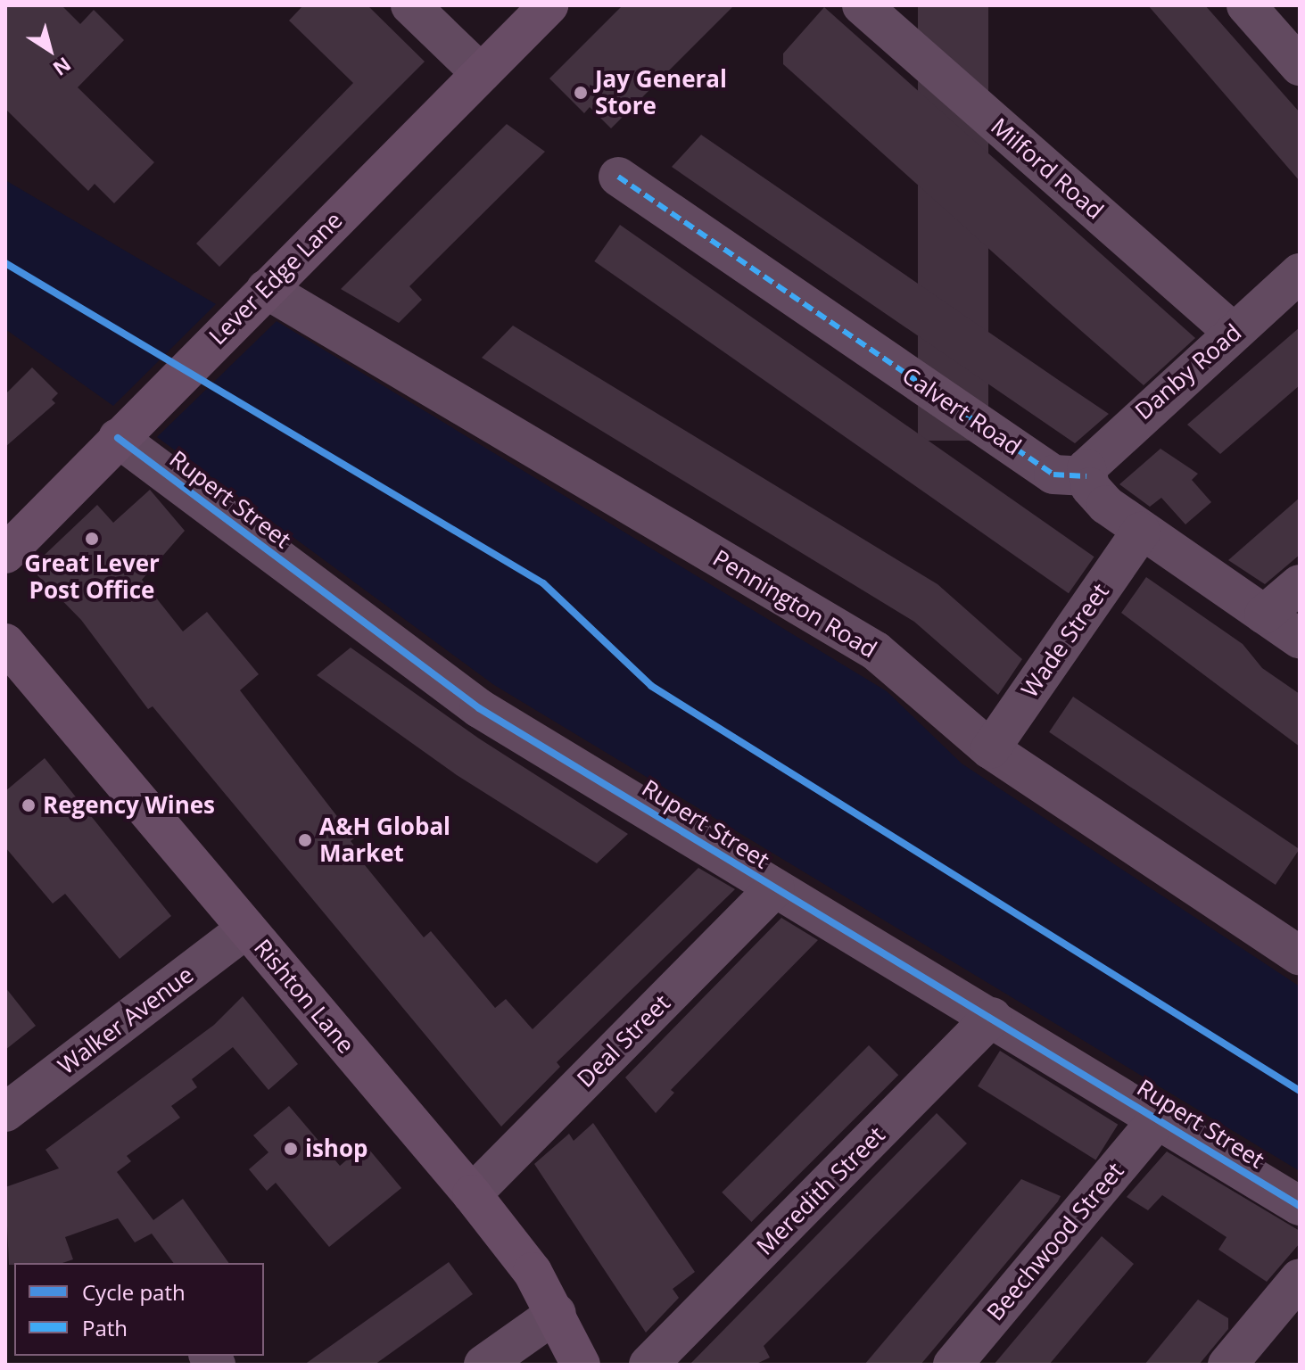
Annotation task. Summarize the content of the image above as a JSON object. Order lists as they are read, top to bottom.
{
  "streets": {
    "street": [
      "Milford Road",
      "Lever Edge Lane",
      "Danby Road",
      "Calvert Road",
      "Rupert Street",
      "Pennington Road",
      "Wade Street",
      "Rishton Lane",
      "Walker Avenue",
      "Deal Street",
      "Meredith Street",
      "Beechwood Street"
    ]
  },
  "crossings": [
    ["Milford Road", "Danby Road"],
    ["Lever Edge Lane", "Rupert Street"],
    ["Lever Edge Lane", "Pennington Road"],
    ["Danby Road", "Calvert Road"],
    ["Rupert Street", "Deal Street"],
    ["Rupert Street", "Meredith Street"],
    ["Rupert Street", "Beechwood Street"],
    ["Pennington Road", "Wade Street"],
    ["Rishton Lane", "Walker Avenue"],
    ["Rishton Lane", "Deal Street"]
  ],
  "places": [
    "Jay General Store",
    "Great Lever Post Office",
    "Regency Wines",
    "A&H Global Market",
    "ishop"
  ],
  "legend": ["Cycle path", "Path"],
  "north": "bottom right"
}
